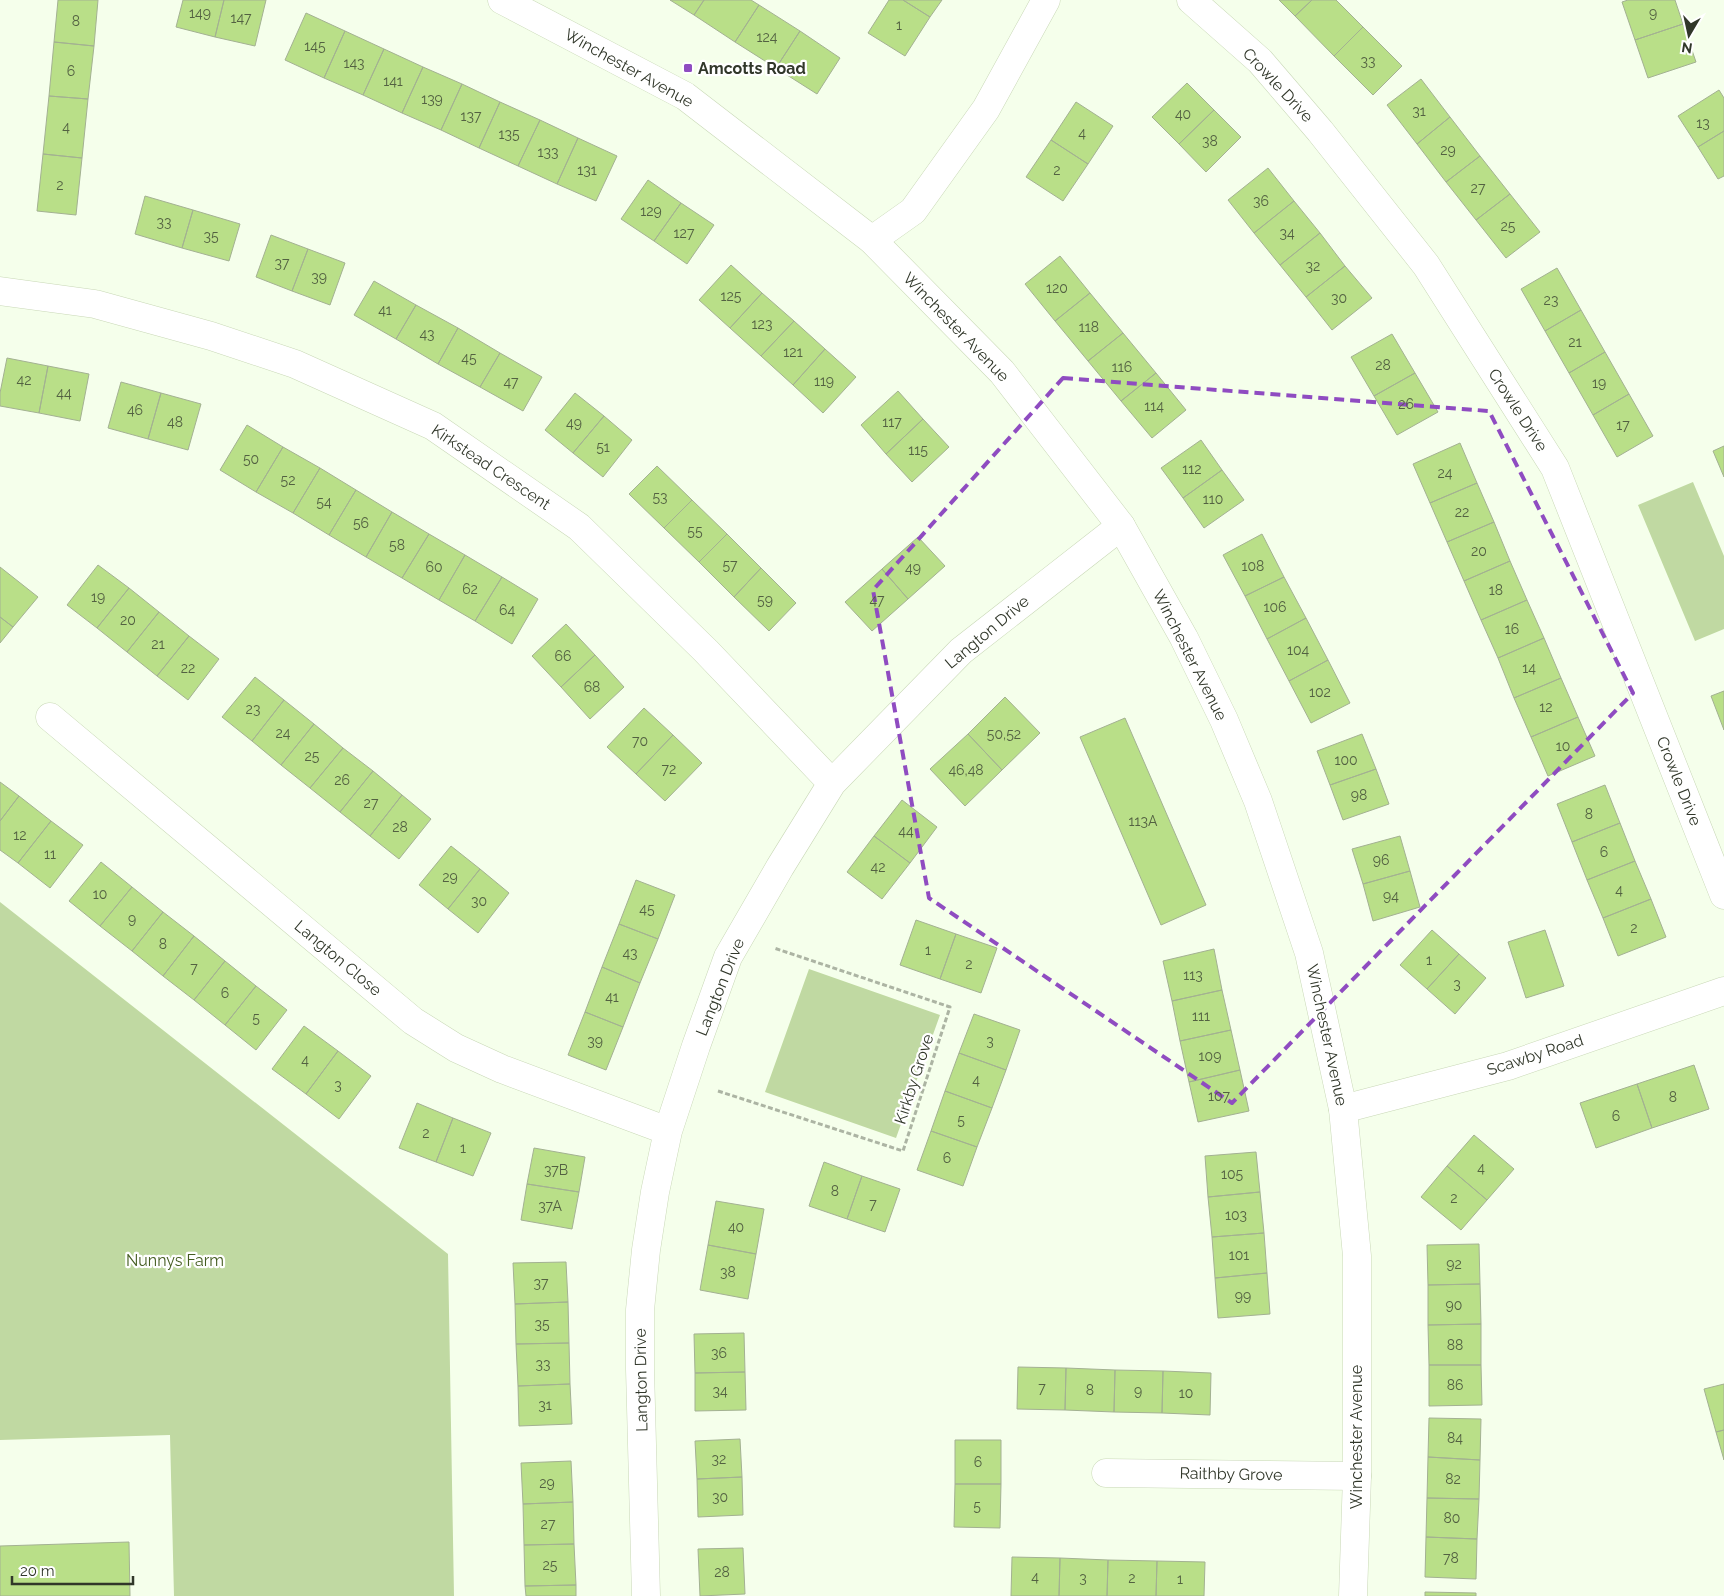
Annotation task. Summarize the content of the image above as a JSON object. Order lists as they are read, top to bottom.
{
  "streets": {
    "street": [
      "Winchester Avenue",
      "Crowle Drive",
      "Kirkstead Crescent",
      "Langton Drive",
      "Langton Close",
      "Scawby Road",
      "Raithby Grove"
    ],
    "path": ["Kirkby Grove"]
  },
  "crossings": [
    ["Winchester Avenue", "Langton Drive"],
    ["Winchester Avenue", "Scawby Road"],
    ["Winchester Avenue", "Raithby Grove"],
    ["Kirkstead Crescent", "Langton Drive"],
    ["Langton Drive", "Langton Close"],
    ["Langton Drive", "Kirkby Grove"]
  ],
  "parks": ["Nunnys Farm"],
  "places": {
    "transit": ["Amcotts Road"]
  },
  "house_numbers": [
    "149",
    "9",
    "147",
    "8",
    "1",
    "124",
    "145",
    "33",
    "143",
    "6",
    "141",
    "139",
    "31",
    "40",
    "137",
    "13",
    "4",
    "4",
    "135",
    "38",
    "29",
    "133",
    "131",
    "2",
    "2",
    "27",
    "36",
    "129",
    "33",
    "25",
    "127",
    "34",
    "35",
    "37",
    "32",
    "39",
    "120",
    "125",
    "30",
    "23",
    "41",
    "123",
    "118",
    "43",
    "21",
    "121",
    "45",
    "28",
    "116",
    "42",
    "119",
    "47",
    "19",
    "44",
    "26",
    "114",
    "46",
    "48",
    "117",
    "49",
    "17",
    "51",
    "115",
    "50",
    "112",
    "24",
    "52",
    "53",
    "110",
    "54",
    "22",
    "56",
    "55",
    "58",
    "20",
    "57",
    "108",
    "60",
    "49",
    "62",
    "18",
    "19",
    "59",
    "47",
    "106",
    "64",
    "20",
    "16",
    "21",
    "104",
    "66",
    "22",
    "14",
    "68",
    "102",
    "12",
    "23",
    "24",
    "50,52",
    "70",
    "10",
    "25",
    "100",
    "72",
    "46,48",
    "26",
    "98",
    "27",
    "8",
    "113A",
    "28",
    "44",
    "12",
    "6",
    "11",
    "96",
    "42",
    "29",
    "4",
    "10",
    "94",
    "30",
    "45",
    "9",
    "2",
    "8",
    "1",
    "43",
    "1",
    "2",
    "7",
    "113",
    "3",
    "6",
    "41",
    "111",
    "5",
    "39",
    "3",
    "109",
    "4",
    "4",
    "3",
    "107",
    "8",
    "6",
    "5",
    "2",
    "1",
    "6",
    "4",
    "37B",
    "105",
    "8",
    "2",
    "7",
    "37A",
    "103",
    "40",
    "101",
    "92",
    "38",
    "37",
    "99",
    "90",
    "35",
    "88",
    "36",
    "33",
    "86",
    "7",
    "8",
    "34",
    "9",
    "10",
    "31",
    "84",
    "32",
    "6",
    "82",
    "29",
    "30",
    "5",
    "80",
    "27",
    "78",
    "25",
    "28",
    "4",
    "3",
    "2",
    "1"
  ],
  "scale_bar": "20 m",
  "north": "bottom"
}
